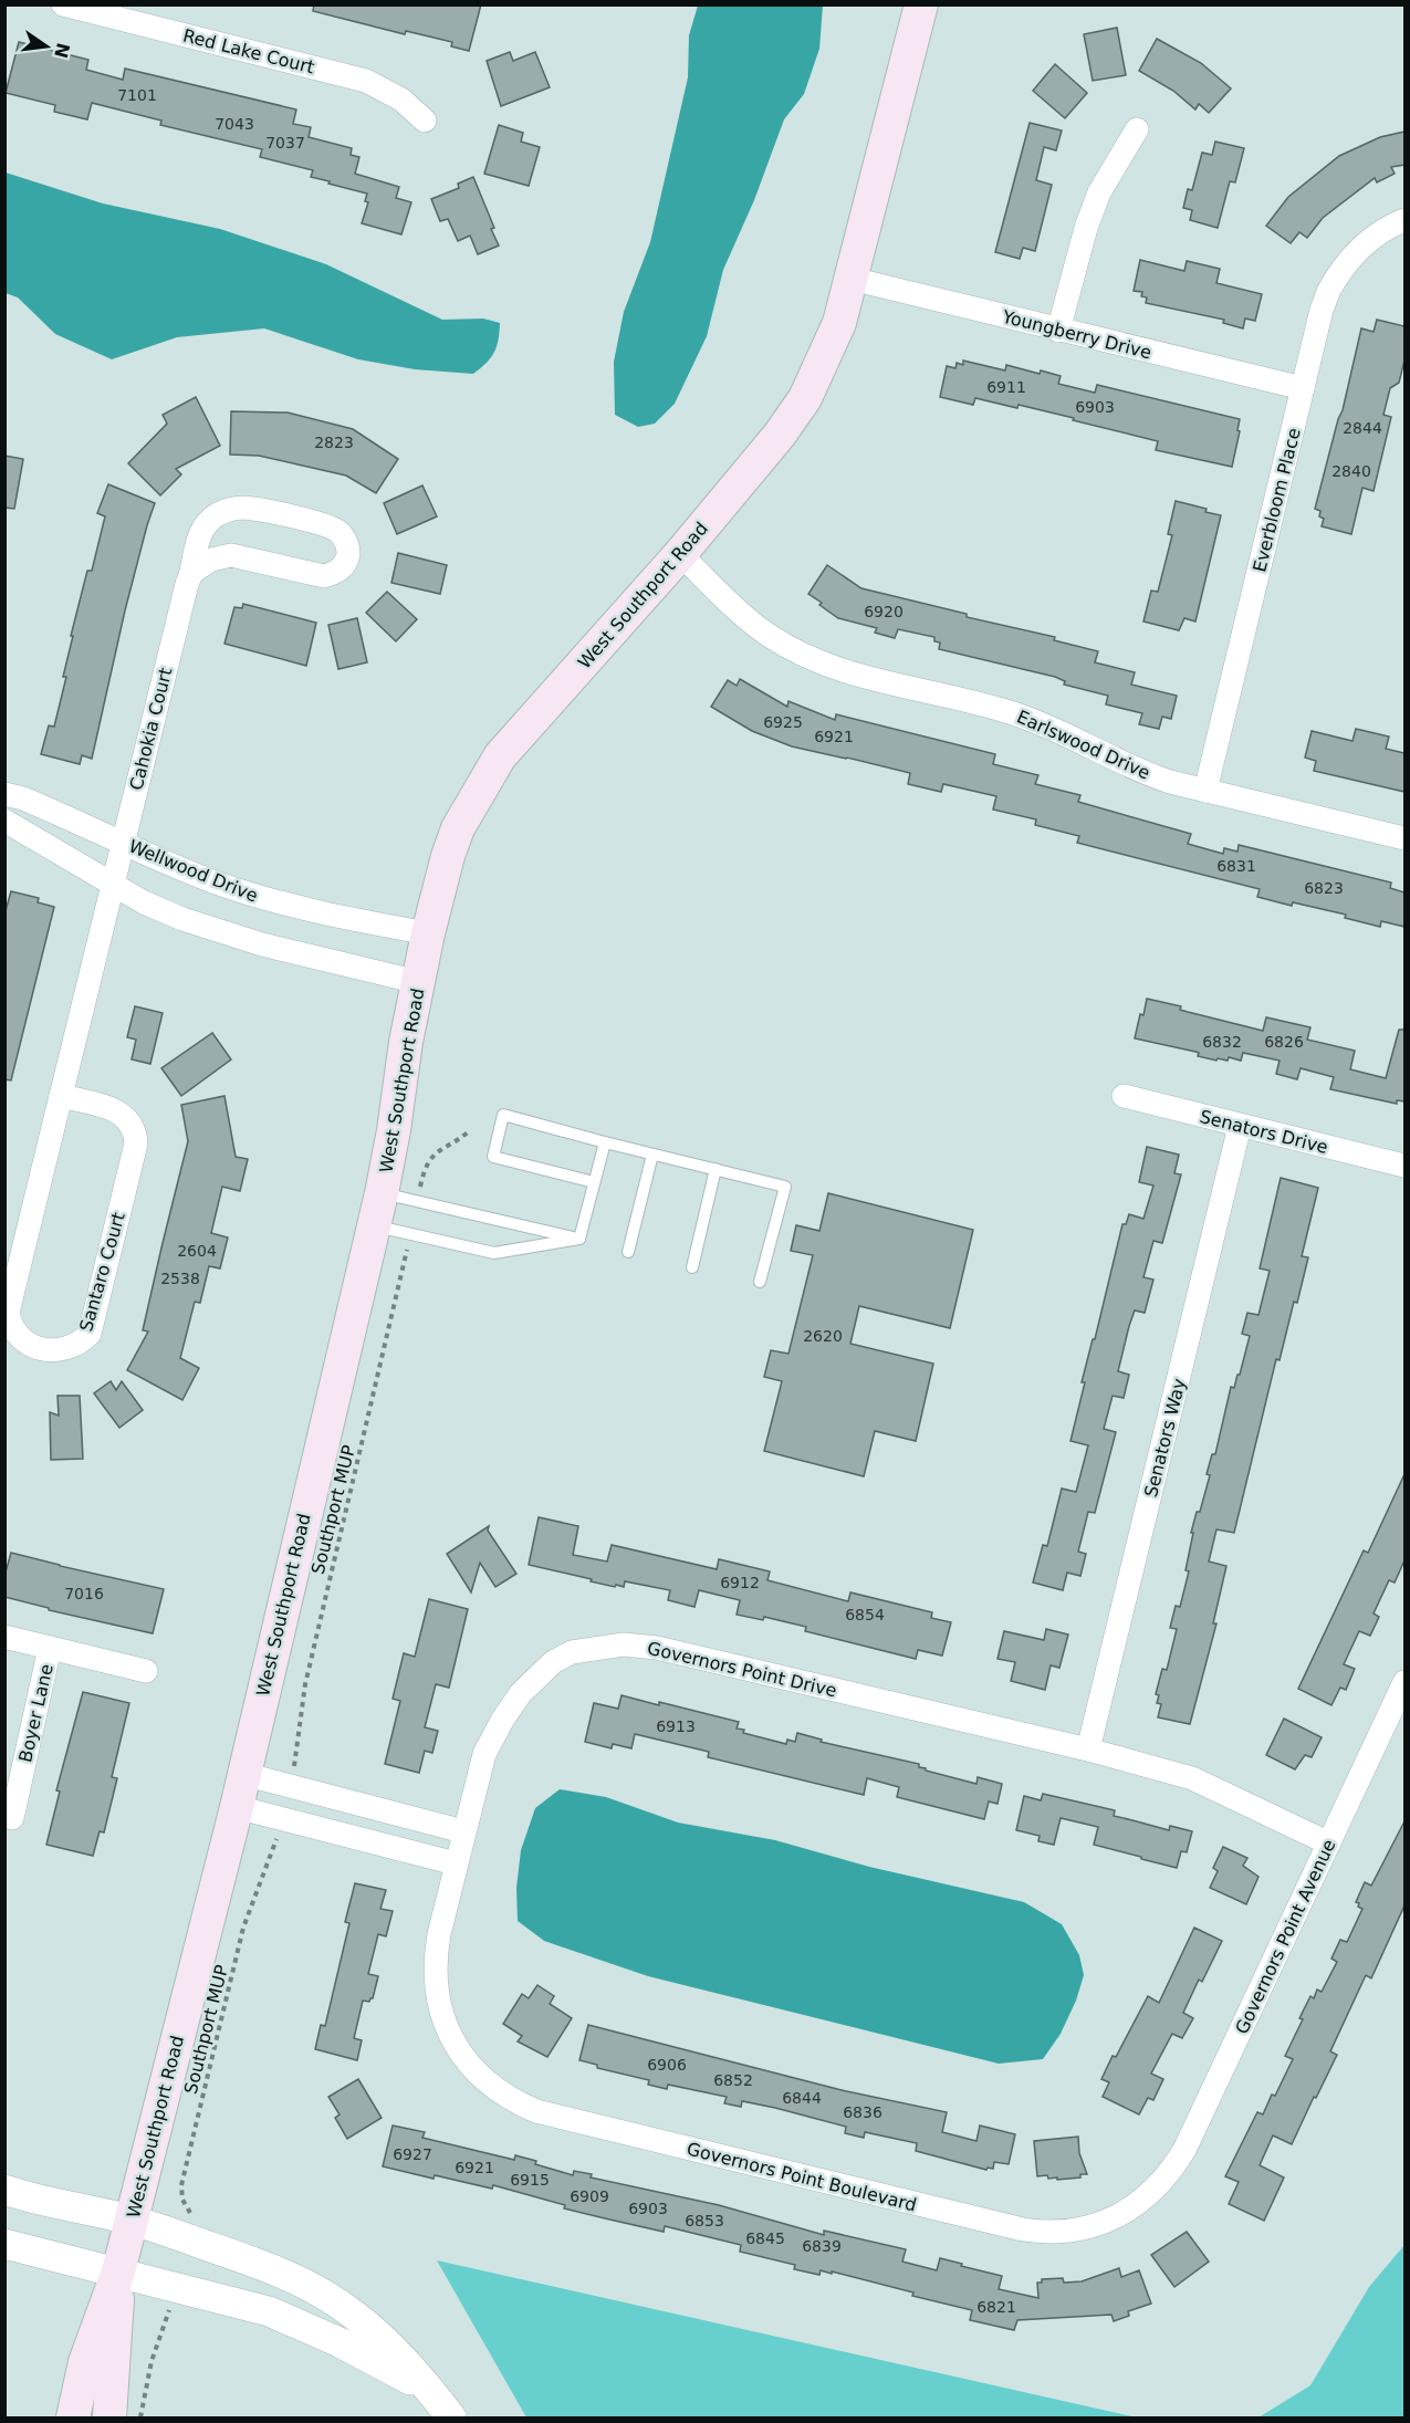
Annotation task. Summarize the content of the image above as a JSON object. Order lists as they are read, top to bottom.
{
  "streets": {
    "main road": ["West Southport Road"],
    "street": [
      "Red Lake Court",
      "Youngberry Drive",
      "Everbloom Place",
      "Cahokia Court",
      "Earlswood Drive",
      "Wellwood Drive",
      "Senators Drive",
      "Santaro Court",
      "Senators Way",
      "Governors Point Drive",
      "Boyer Lane",
      "Governors Point Avenue",
      "Governors Point Boulevard"
    ],
    "path": ["Southport MUP"]
  },
  "crossings": [
    ["Youngberry Drive", "Everbloom Place"],
    ["Youngberry Drive", "West Southport Road"],
    ["Everbloom Place", "Earlswood Drive"],
    ["West Southport Road", "Earlswood Drive"],
    ["West Southport Road", "Wellwood Drive"],
    ["Cahokia Court", "Wellwood Drive"],
    ["Cahokia Court", "Santaro Court"],
    ["Senators Drive", "Senators Way"],
    ["Senators Way", "Governors Point Drive"],
    ["Governors Point Drive", "Governors Point Avenue"],
    ["Governors Point Drive", "Governors Point Boulevard"],
    ["Governors Point Avenue", "Governors Point Boulevard"]
  ],
  "house_numbers": [
    "7101",
    "7043",
    "7037",
    "6911",
    "6903",
    "2844",
    "2823",
    "2840",
    "6920",
    "6925",
    "6921",
    "6831",
    "6823",
    "6832",
    "6826",
    "2604",
    "2538",
    "2620",
    "6912",
    "7016",
    "6854",
    "6913",
    "6906",
    "6852",
    "6844",
    "6836",
    "6927",
    "6921",
    "6915",
    "6909",
    "6903",
    "6853",
    "6845",
    "6839",
    "6821"
  ],
  "north": "right"
}
